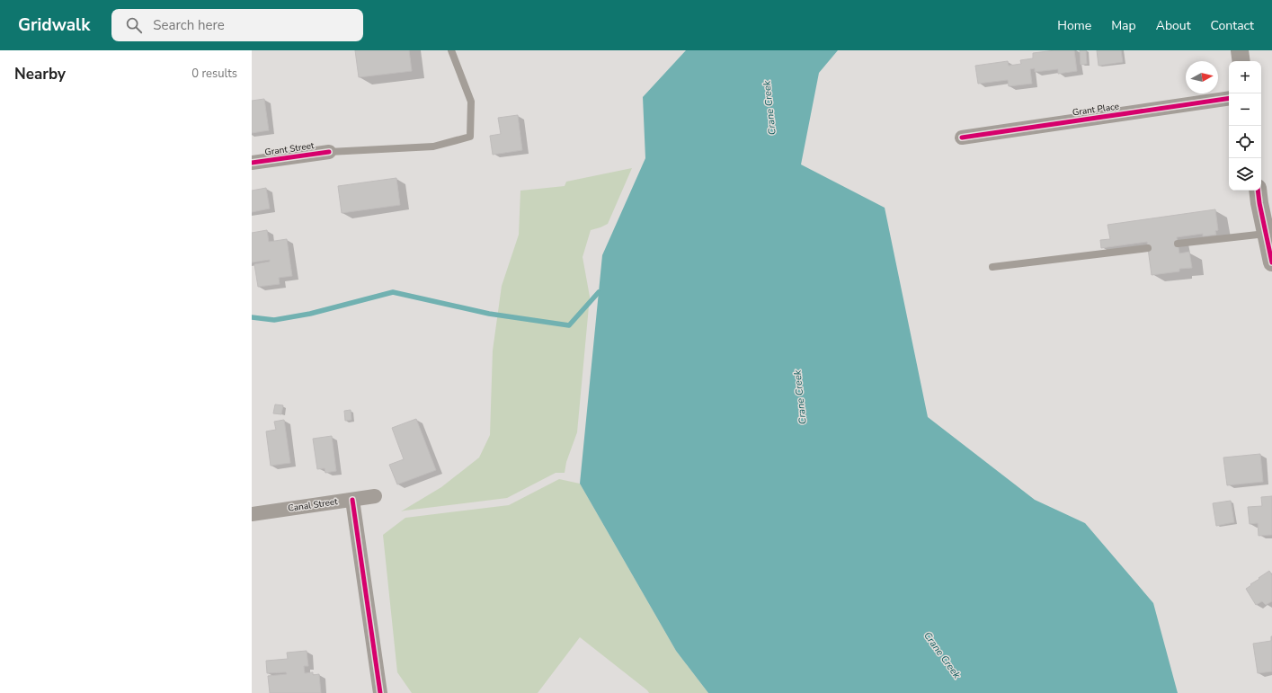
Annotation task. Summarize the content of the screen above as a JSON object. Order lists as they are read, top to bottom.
{
  "streets": {
    "street": ["Grant Place", "Grant Street", "Canal Street"]
  },
  "water": ["Crane Creek"],
  "north": "right",
  "page": {
    "header": "Gridwalk",
    "search": "Search here",
    "nav": [
      "Home",
      "Map",
      "About",
      "Contact"
    ],
    "heading": ["Nearby", "0 results"],
    "map_buttons": ["+", "−"]
  }
}
